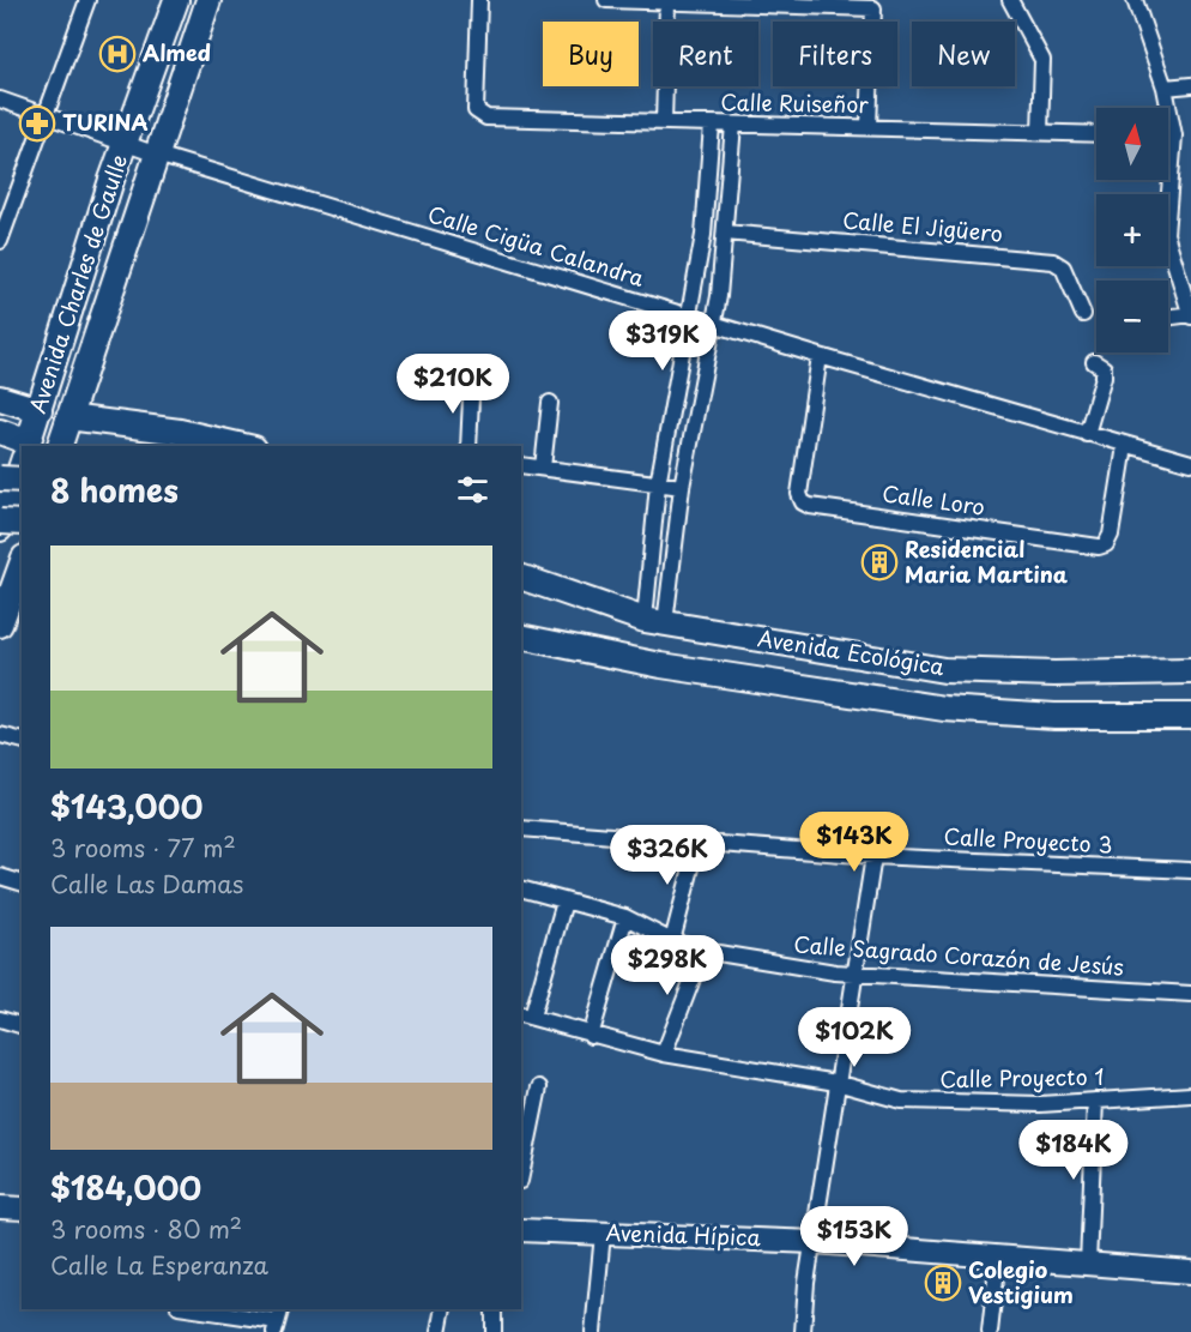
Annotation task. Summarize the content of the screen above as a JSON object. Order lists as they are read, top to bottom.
{
  "streets": {
    "main road": ["Avenida Charles de Gaulle", "Avenida Ecológica"],
    "street": [
      "Calle Ruiseñor",
      "Calle El Jigüero",
      "Calle Cigüa Calandra",
      "Calle Loro",
      "Calle Proyecto 3",
      "Calle Sagrado Corazón de Jesús",
      "Calle Proyecto 1",
      "Avenida Hípica"
    ]
  },
  "crossings": [
    ["Calle Cigüa Calandra", "Avenida Charles de Gaulle"],
    ["Calle Cigüa Calandra", "Calle Loro"]
  ],
  "places": {
    "hospital": ["Almed"],
    "pharmacy": ["TURINA"],
    "building": ["Residencial Maria Martina", "Colegio Vestigium"]
  },
  "north": "top",
  "page": {
    "chip": [
      "Buy",
      "Rent",
      "Filters",
      "New"
    ],
    "map_buttons": ["+", "−"],
    "price": [
      "$319K",
      "$210K",
      "$143K",
      "$326K",
      "$298K",
      "$102K",
      "$184K",
      "$153K"
    ],
    "heading": "8 homes",
    "list": [
      {
        "name": "$143,000",
        "note": "3 rooms · 77 m² · Calle Las Damas"
      },
      {
        "name": "$184,000",
        "note": "3 rooms · 80 m² · Calle La Esperanza"
      }
    ]
  }
}
